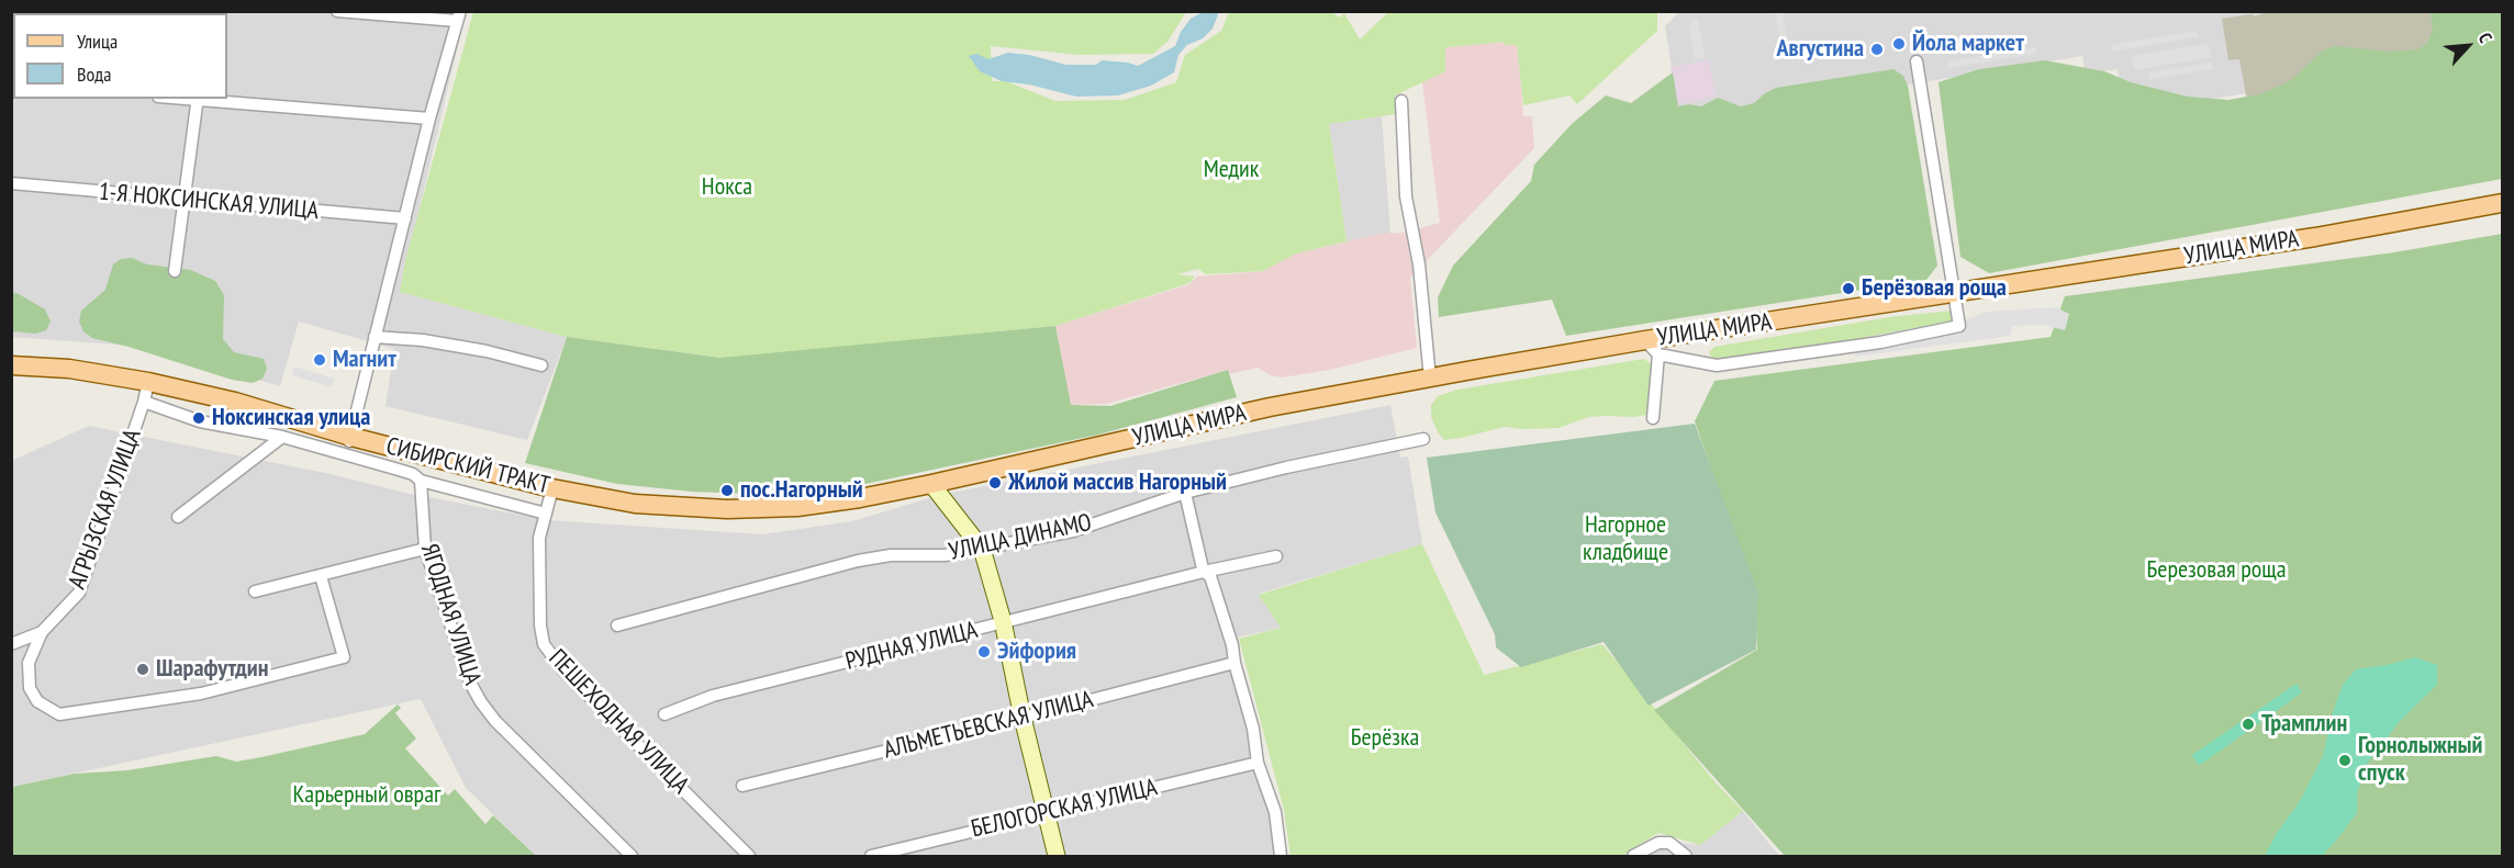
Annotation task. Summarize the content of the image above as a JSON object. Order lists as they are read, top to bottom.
{
  "streets": {
    "main road": ["УЛИЦА МИРА", "СИБИРСКИЙ ТРАКТ"],
    "street": [
      "1-Я НОКСИНСКАЯ УЛИЦА",
      "АГРЫЗСКАЯ УЛИЦА",
      "УЛИЦА ДИНАМО",
      "ЯГОДНАЯ УЛИЦА",
      "РУДНАЯ УЛИЦА",
      "ПЕШЕХОДНАЯ УЛИЦА",
      "АЛЬМЕТЬЕВСКАЯ УЛИЦА",
      "БЕЛОГОРСКАЯ УЛИЦА"
    ]
  },
  "crossings": [
    ["УЛИЦА МИРА", "СИБИРСКИЙ ТРАКТ"],
    ["СИБИРСКИЙ ТРАКТ", "АГРЫЗСКАЯ УЛИЦА"],
    ["СИБИРСКИЙ ТРАКТ", "ПЕШЕХОДНАЯ УЛИЦА"]
  ],
  "parks": [
    "Медик",
    "Нокса",
    "Нагорное кладбище",
    "Березовая роща",
    "Берёзка",
    "Карьерный овраг"
  ],
  "places": [
    "Йола маркет",
    "Августина",
    "Берёзовая роща",
    "Магнит",
    "Ноксинская улица",
    "Жилой массив Нагорный",
    "пос.Нагорный",
    "Эйфория",
    "Шарафутдин",
    "Трамплин",
    "Горнолыжный спуск"
  ],
  "legend": ["Улица", "Вода"],
  "north": "top right"
}
